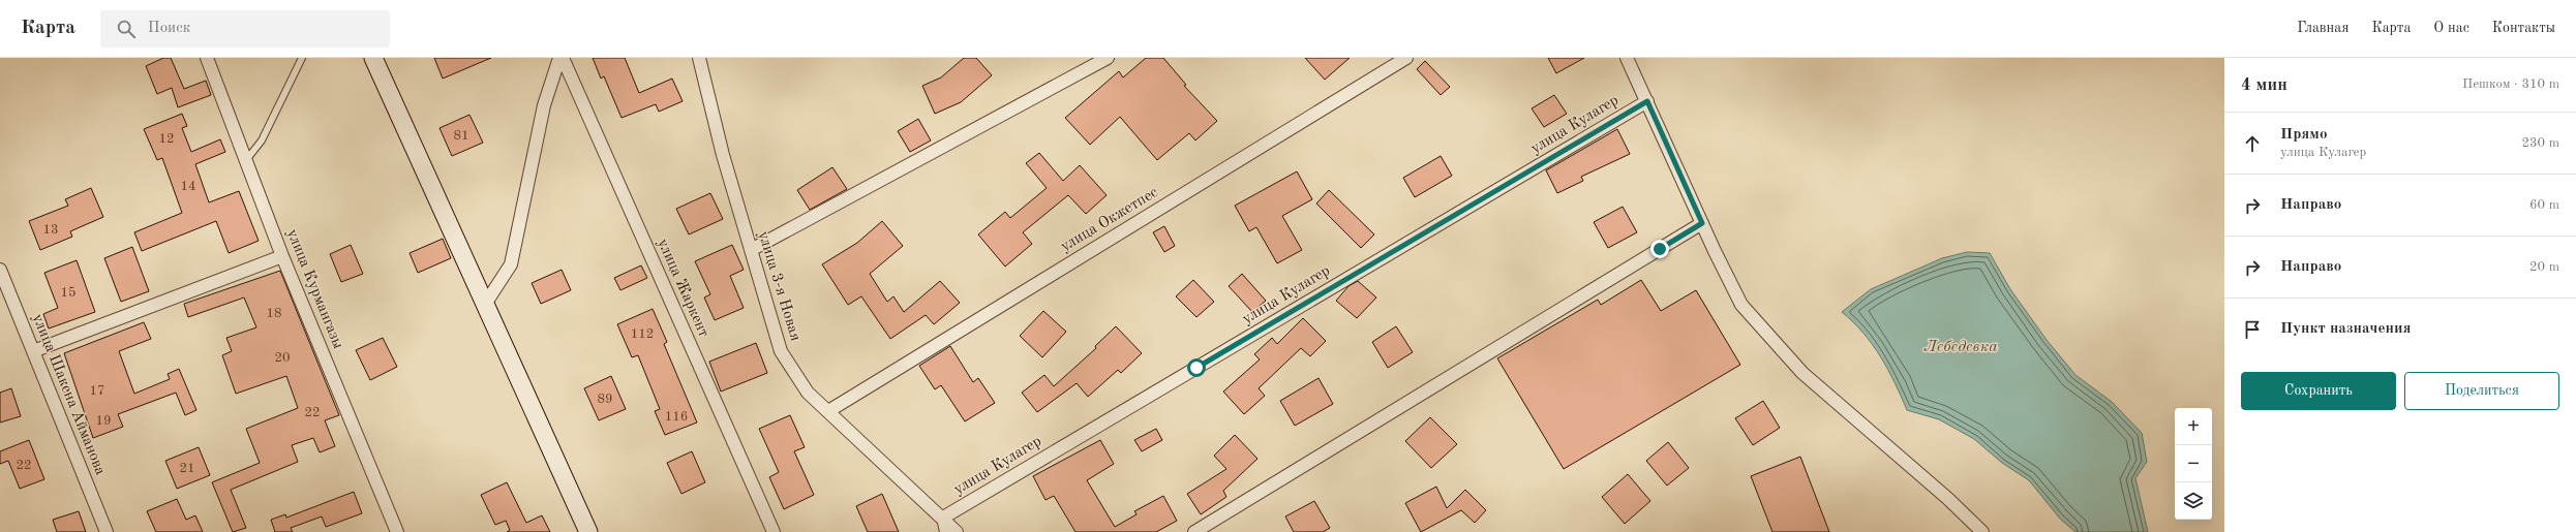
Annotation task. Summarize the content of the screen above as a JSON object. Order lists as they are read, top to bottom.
{
  "streets": {
    "street": [
      "улица Кулагер",
      "улица Окжетпес",
      "улица 3-я Новая",
      "улица Жаркент",
      "улица Курмангазы",
      "улица Шакена Айманова"
    ]
  },
  "crossings": [
    ["улица Кулагер", "улица 3-я Новая"],
    ["улица Окжетпес", "улица 3-я Новая"]
  ],
  "water": ["Лебедевка"],
  "house_numbers": [
    "81",
    "12",
    "14",
    "13",
    "15",
    "18",
    "112",
    "20",
    "17",
    "89",
    "22",
    "116",
    "19",
    "22",
    "21"
  ],
  "page": {
    "header": "Карта",
    "search": "Поиск",
    "nav": [
      "Главная",
      "Карта",
      "О нас",
      "Контакты"
    ],
    "heading": ["4 мин", "Пешком · 310 m"],
    "list": [
      ["Прямо", "улица Кулагер", "230 m"],
      ["Направо", "60 m"],
      ["Направо", "20 m"],
      "Пункт назначения"
    ],
    "buttons": ["Сохранить", "Поделиться"],
    "map_buttons": ["+", "−"]
  }
}
